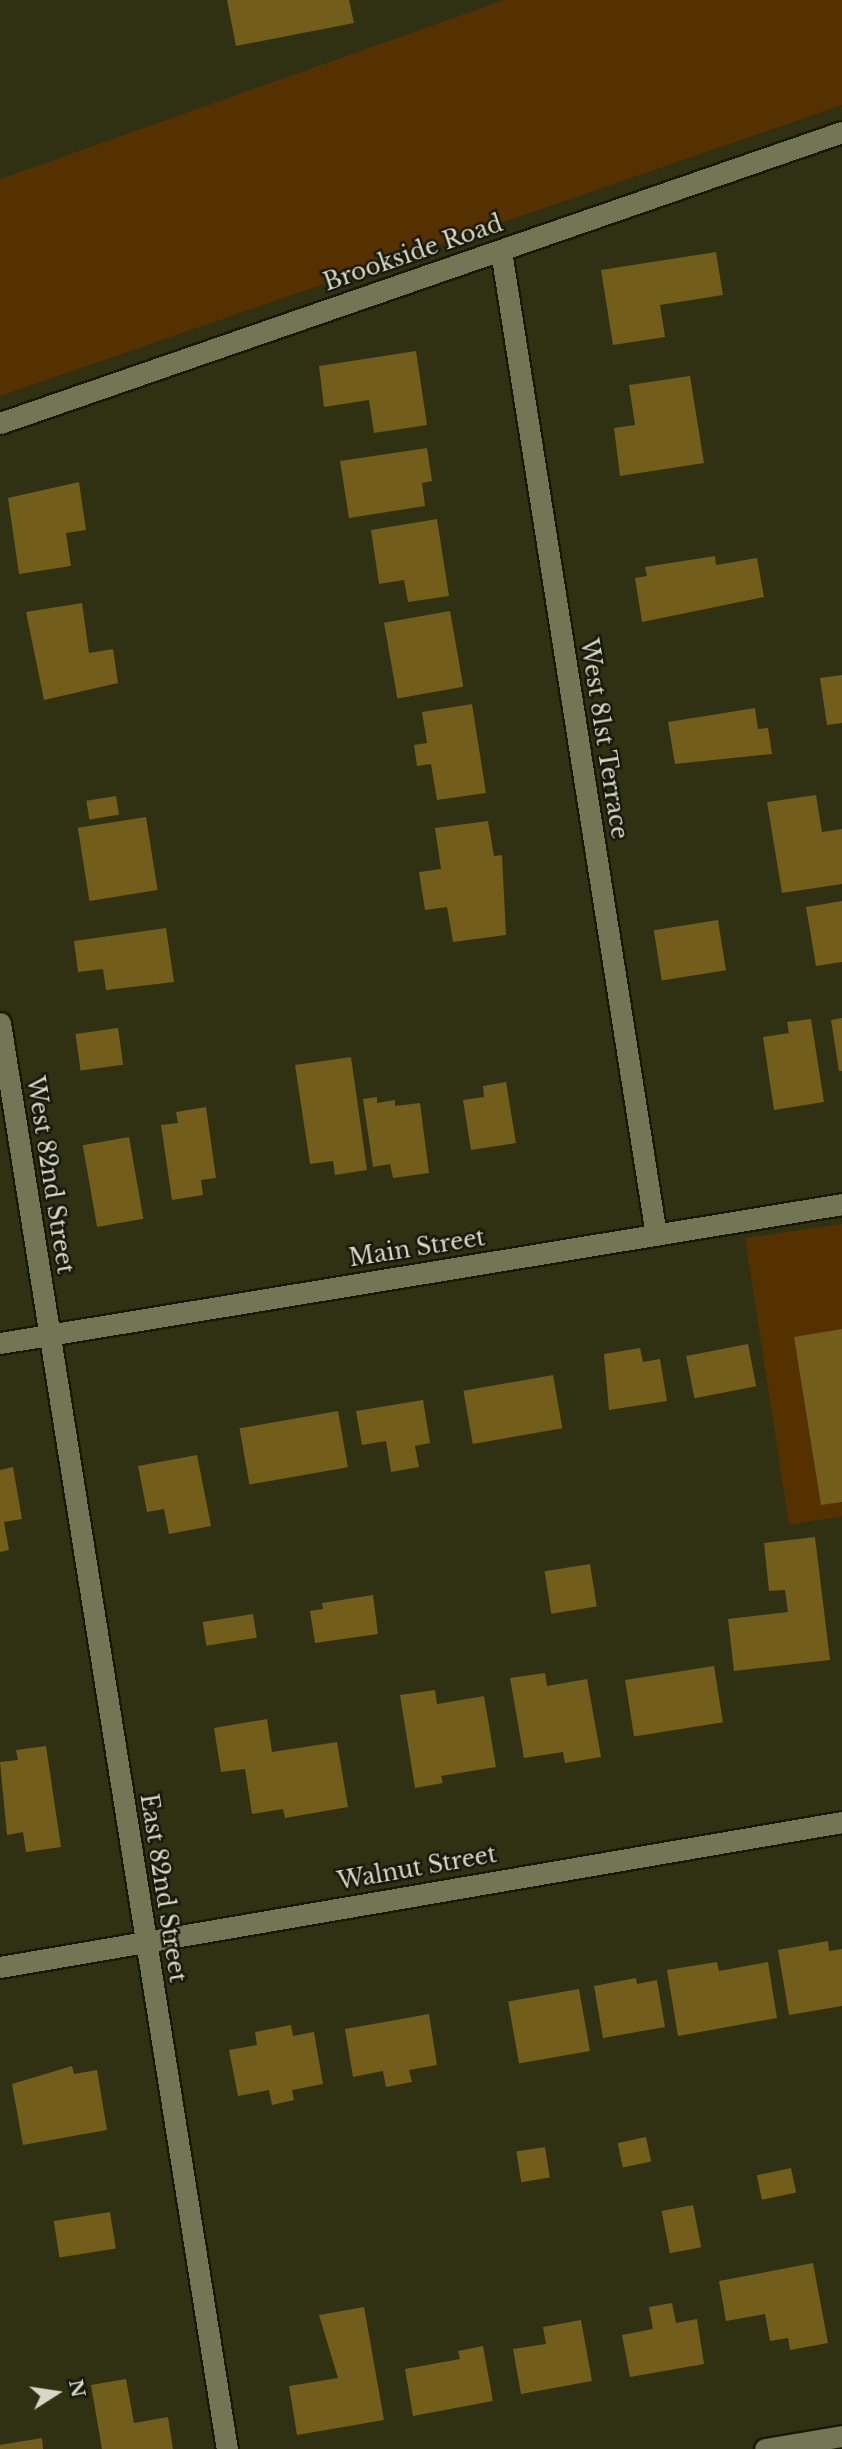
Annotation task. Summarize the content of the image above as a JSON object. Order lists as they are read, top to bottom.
{
  "streets": {
    "street": [
      "Brookside Road",
      "West 81st Terrace",
      "West 82nd Street",
      "Main Street",
      "Walnut Street",
      "East 82nd Street"
    ]
  },
  "crossings": [
    ["Brookside Road", "West 81st Terrace"],
    ["West 81st Terrace", "Main Street"],
    ["West 82nd Street", "Main Street"],
    ["West 82nd Street", "East 82nd Street"],
    ["Main Street", "East 82nd Street"],
    ["Walnut Street", "East 82nd Street"]
  ],
  "north": "right"
}
